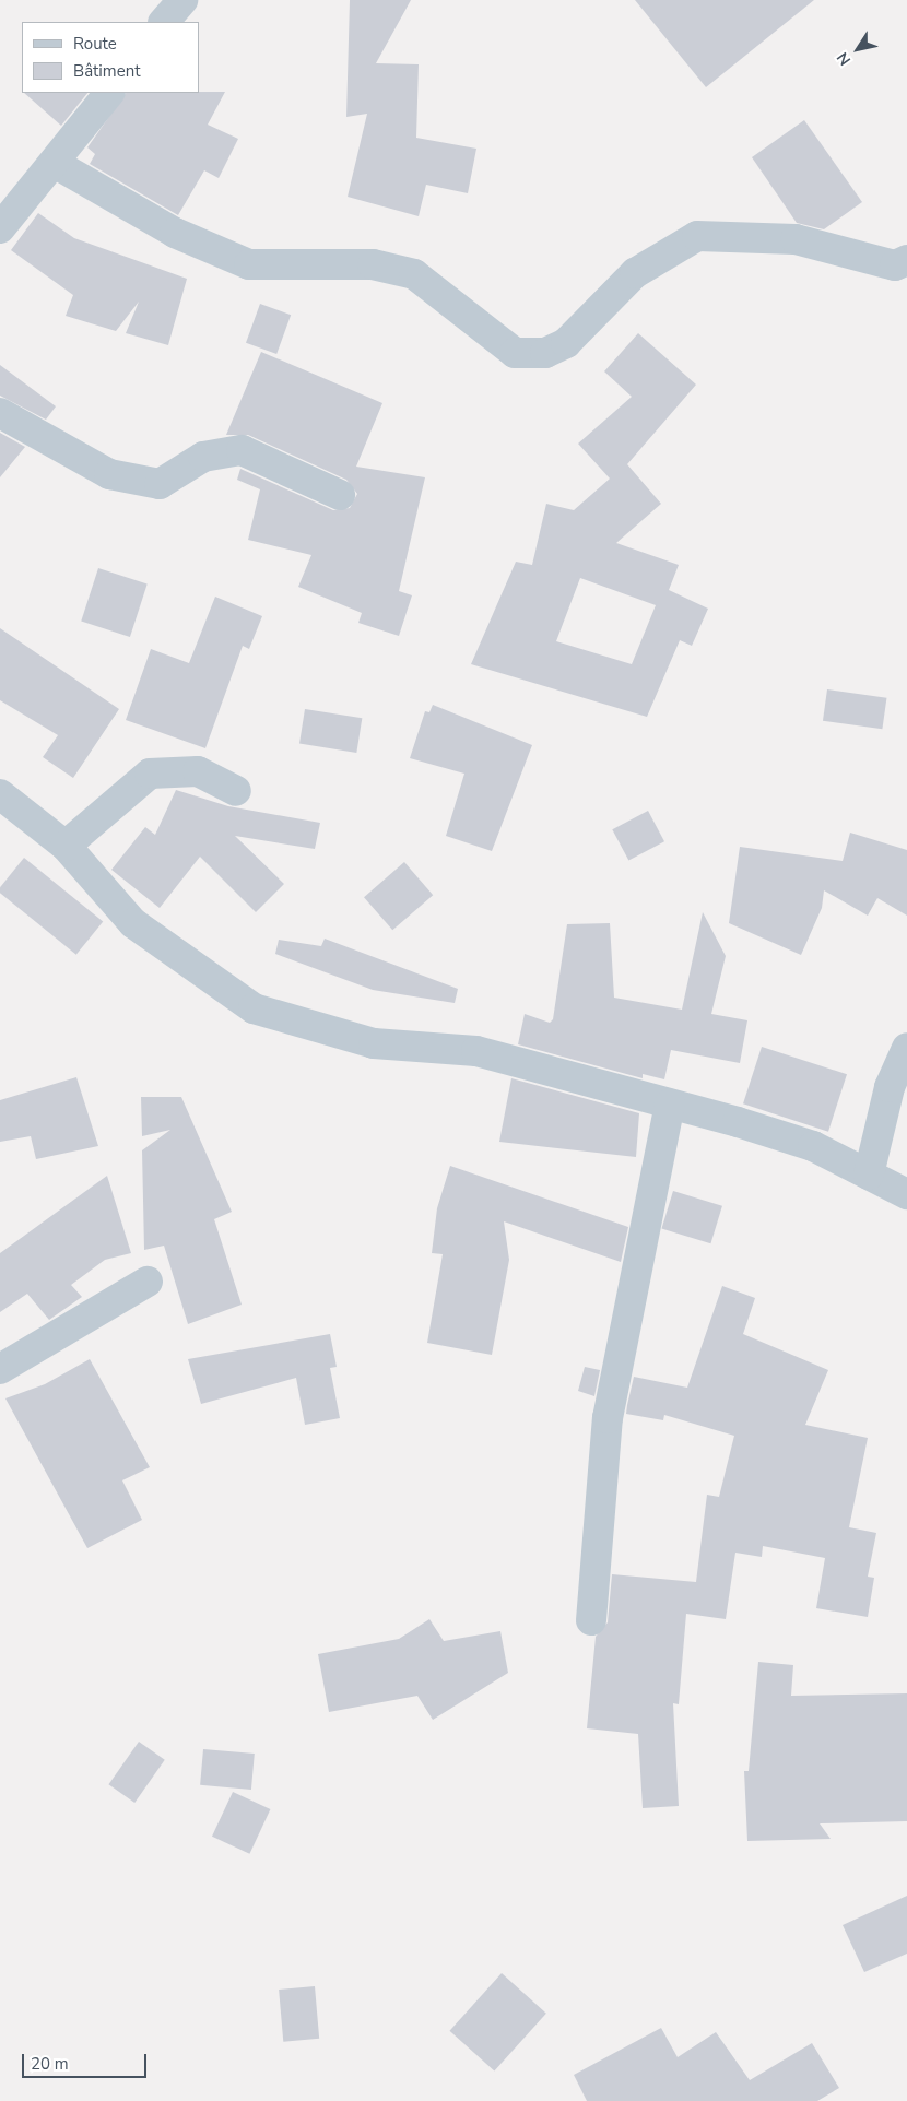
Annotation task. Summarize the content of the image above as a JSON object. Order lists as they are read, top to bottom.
{
  "legend": ["Route", "Bâtiment"],
  "scale_bar": "20 m",
  "north": "bottom left"
}
